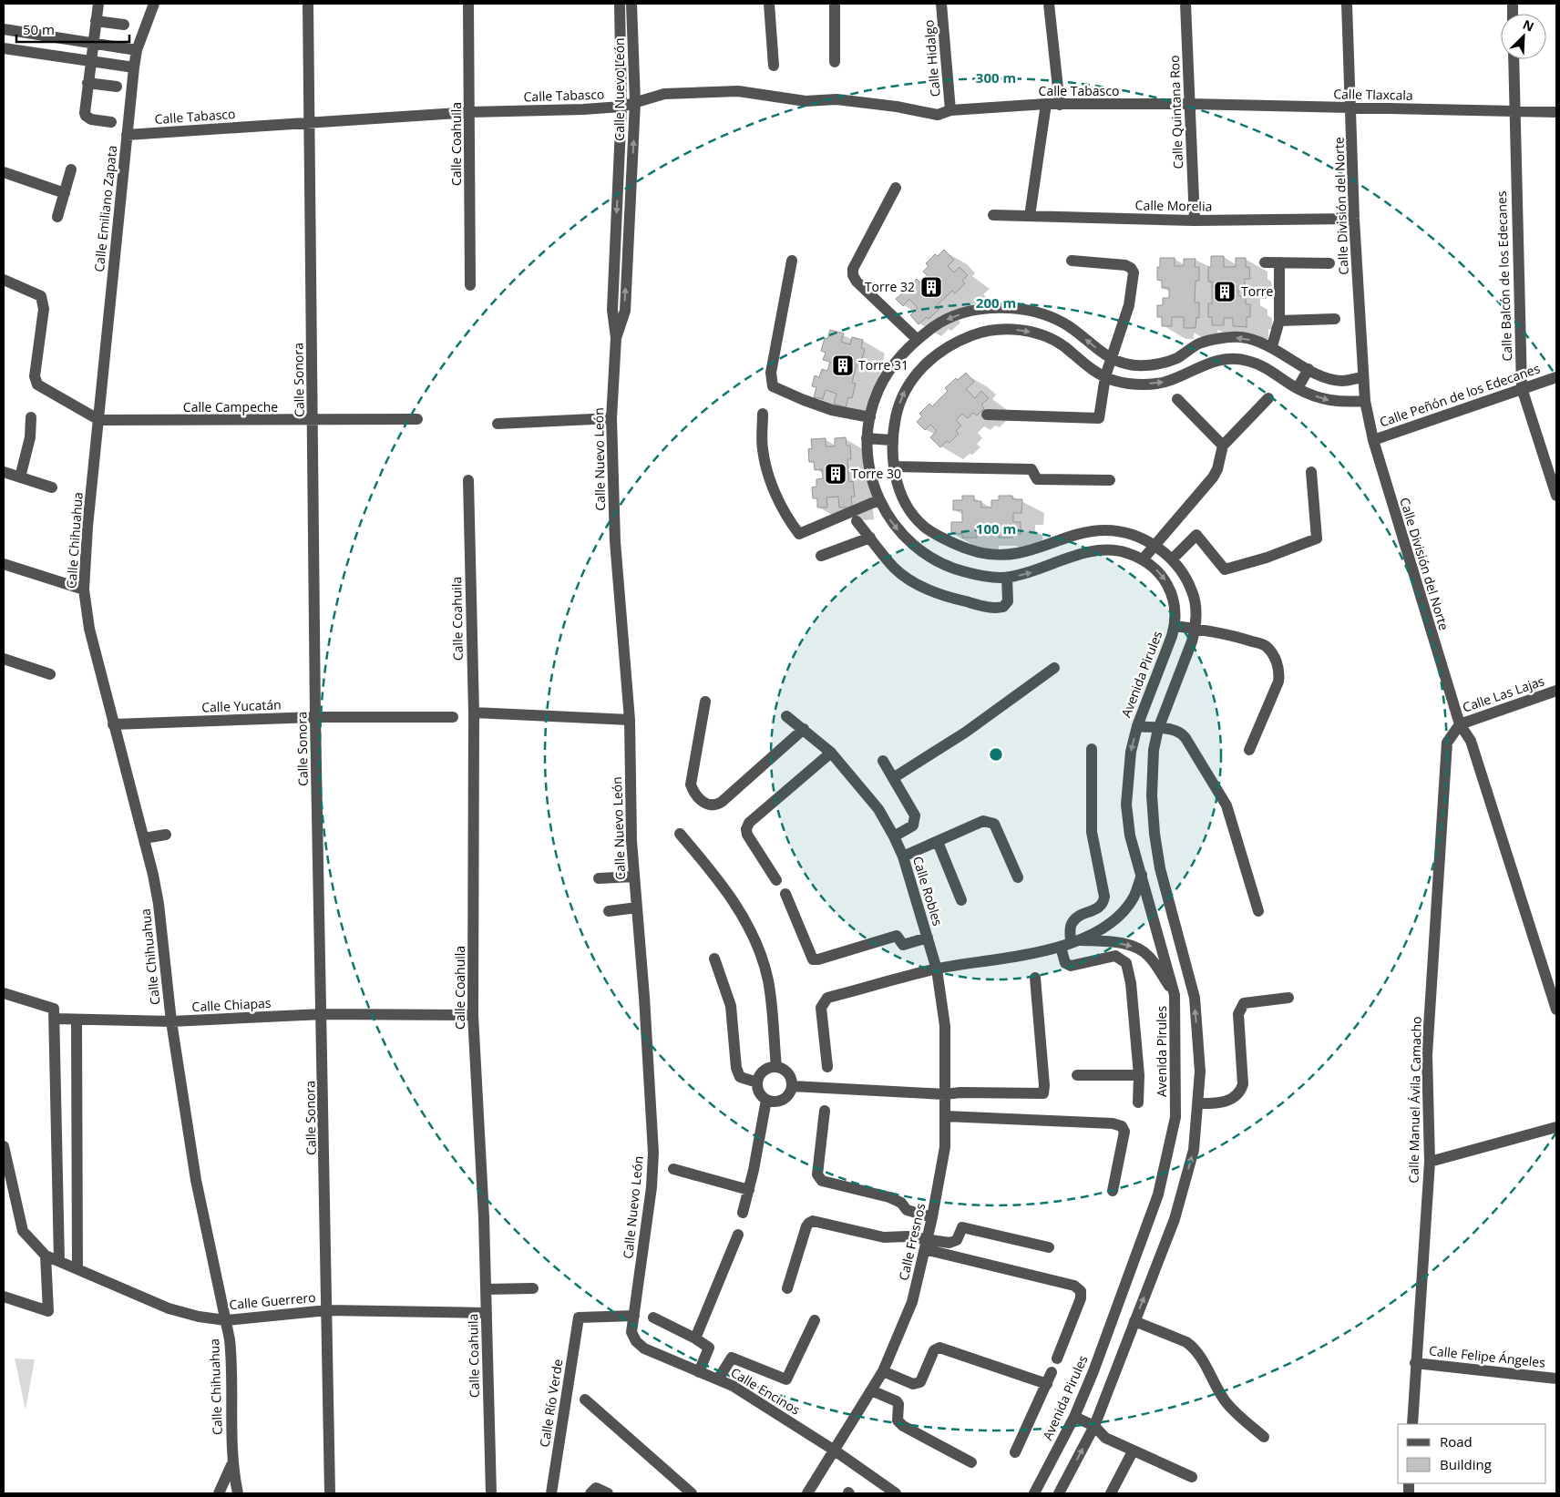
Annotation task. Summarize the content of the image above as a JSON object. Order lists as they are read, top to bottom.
{
  "streets": {
    "street": [
      "Calle Hidalgo",
      "Calle Nuevo León",
      "Calle Tabasco",
      "Calle Tlaxcala",
      "Calle Quintana Roo",
      "Calle Coahuila",
      "Calle Morelia",
      "Calle División del Norte",
      "Calle Emiliano Zapata",
      "Calle Balcón de los Edecanes",
      "Calle Sonora",
      "Calle Peñón de los Edecanes",
      "Calle Campeche",
      "Calle Chihuahua",
      "Avenida Pirules",
      "Calle Las Lajas",
      "Calle Yucatán",
      "Calle Robles",
      "Calle Chiapas",
      "Calle Manuel Ávila Camacho",
      "Calle Fresnos",
      "Calle Guerrero",
      "Calle Felipe Ángeles",
      "Calle Encinos",
      "Calle Río Verde"
    ]
  },
  "crossings": [
    ["Calle Hidalgo", "Calle Tabasco"],
    ["Calle Nuevo León", "Calle Tabasco"],
    ["Calle Nuevo León", "Calle Encinos"],
    ["Calle Nuevo León", "Calle Río Verde"],
    ["Calle Tabasco", "Calle Tlaxcala"],
    ["Calle Tabasco", "Calle Quintana Roo"],
    ["Calle Tabasco", "Calle Coahuila"],
    ["Calle Tabasco", "Calle Emiliano Zapata"],
    ["Calle Tabasco", "Calle Sonora"],
    ["Calle Tlaxcala", "Calle Quintana Roo"],
    ["Calle Tlaxcala", "Calle División del Norte"],
    ["Calle Tlaxcala", "Calle Balcón de los Edecanes"],
    ["Calle Quintana Roo", "Calle Morelia"],
    ["Calle Coahuila", "Calle Chiapas"],
    ["Calle Coahuila", "Calle Guerrero"],
    ["Calle Morelia", "Calle División del Norte"],
    ["Calle División del Norte", "Calle Peñón de los Edecanes"],
    ["Calle División del Norte", "Avenida Pirules"],
    ["Calle División del Norte", "Calle Las Lajas"],
    ["Calle División del Norte", "Calle Manuel Ávila Camacho"],
    ["Calle Emiliano Zapata", "Calle Campeche"],
    ["Calle Emiliano Zapata", "Calle Chihuahua"],
    ["Calle Balcón de los Edecanes", "Calle Peñón de los Edecanes"],
    ["Calle Sonora", "Calle Campeche"],
    ["Calle Sonora", "Calle Yucatán"],
    ["Calle Sonora", "Calle Chiapas"],
    ["Calle Sonora", "Calle Guerrero"],
    ["Calle Campeche", "Calle Chihuahua"],
    ["Calle Chihuahua", "Calle Yucatán"],
    ["Calle Chihuahua", "Calle Chiapas"],
    ["Calle Chihuahua", "Calle Guerrero"],
    ["Calle Las Lajas", "Calle Manuel Ávila Camacho"],
    ["Calle Robles", "Calle Fresnos"],
    ["Calle Manuel Ávila Camacho", "Calle Felipe Ángeles"],
    ["Calle Fresnos", "Calle Encinos"],
    ["Calle Encinos", "Calle Río Verde"]
  ],
  "places": {
    "building": [
      "Torre 32",
      "Torre",
      "Torre 31",
      "Torre 30"
    ]
  },
  "legend": ["Road", "Building"],
  "scale_bar": "50 m",
  "north": "top right",
  "rings": ["300 m", "200 m", "100 m"]
}
